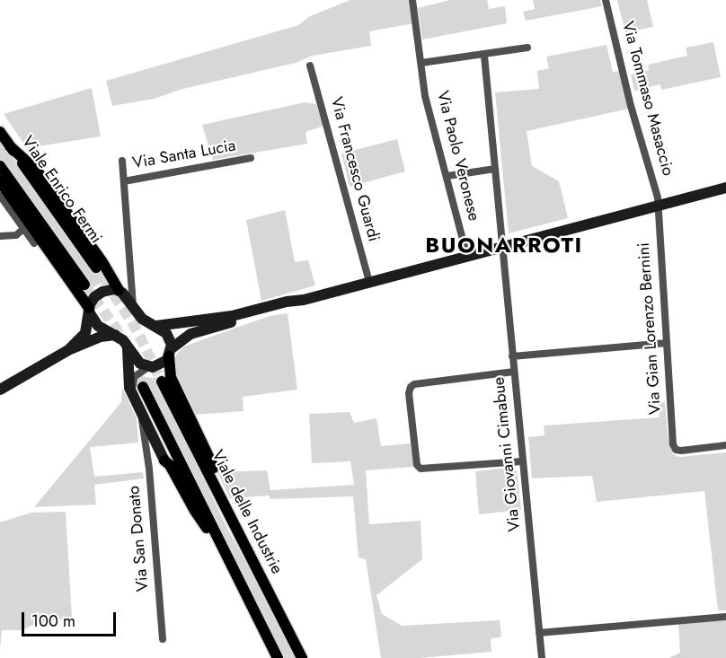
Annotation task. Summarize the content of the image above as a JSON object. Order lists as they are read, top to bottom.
{
  "streets": {
    "main road": ["Viale Enrico Fermi", "Viale delle Industrie"],
    "street": [
      "Via Tommaso Masaccio",
      "Via Santa Lucia",
      "Via Paolo Veronese",
      "Via Francesco Guardi",
      "Via Gian Lorenzo Bernini",
      "Via Giovanni Cimabue",
      "Via San Donato"
    ]
  },
  "crossings": [
    ["Via Tommaso Masaccio", "Via Gian Lorenzo Bernini"]
  ],
  "districts": ["BUONARROTI"],
  "scale_bar": "100 m"
}
